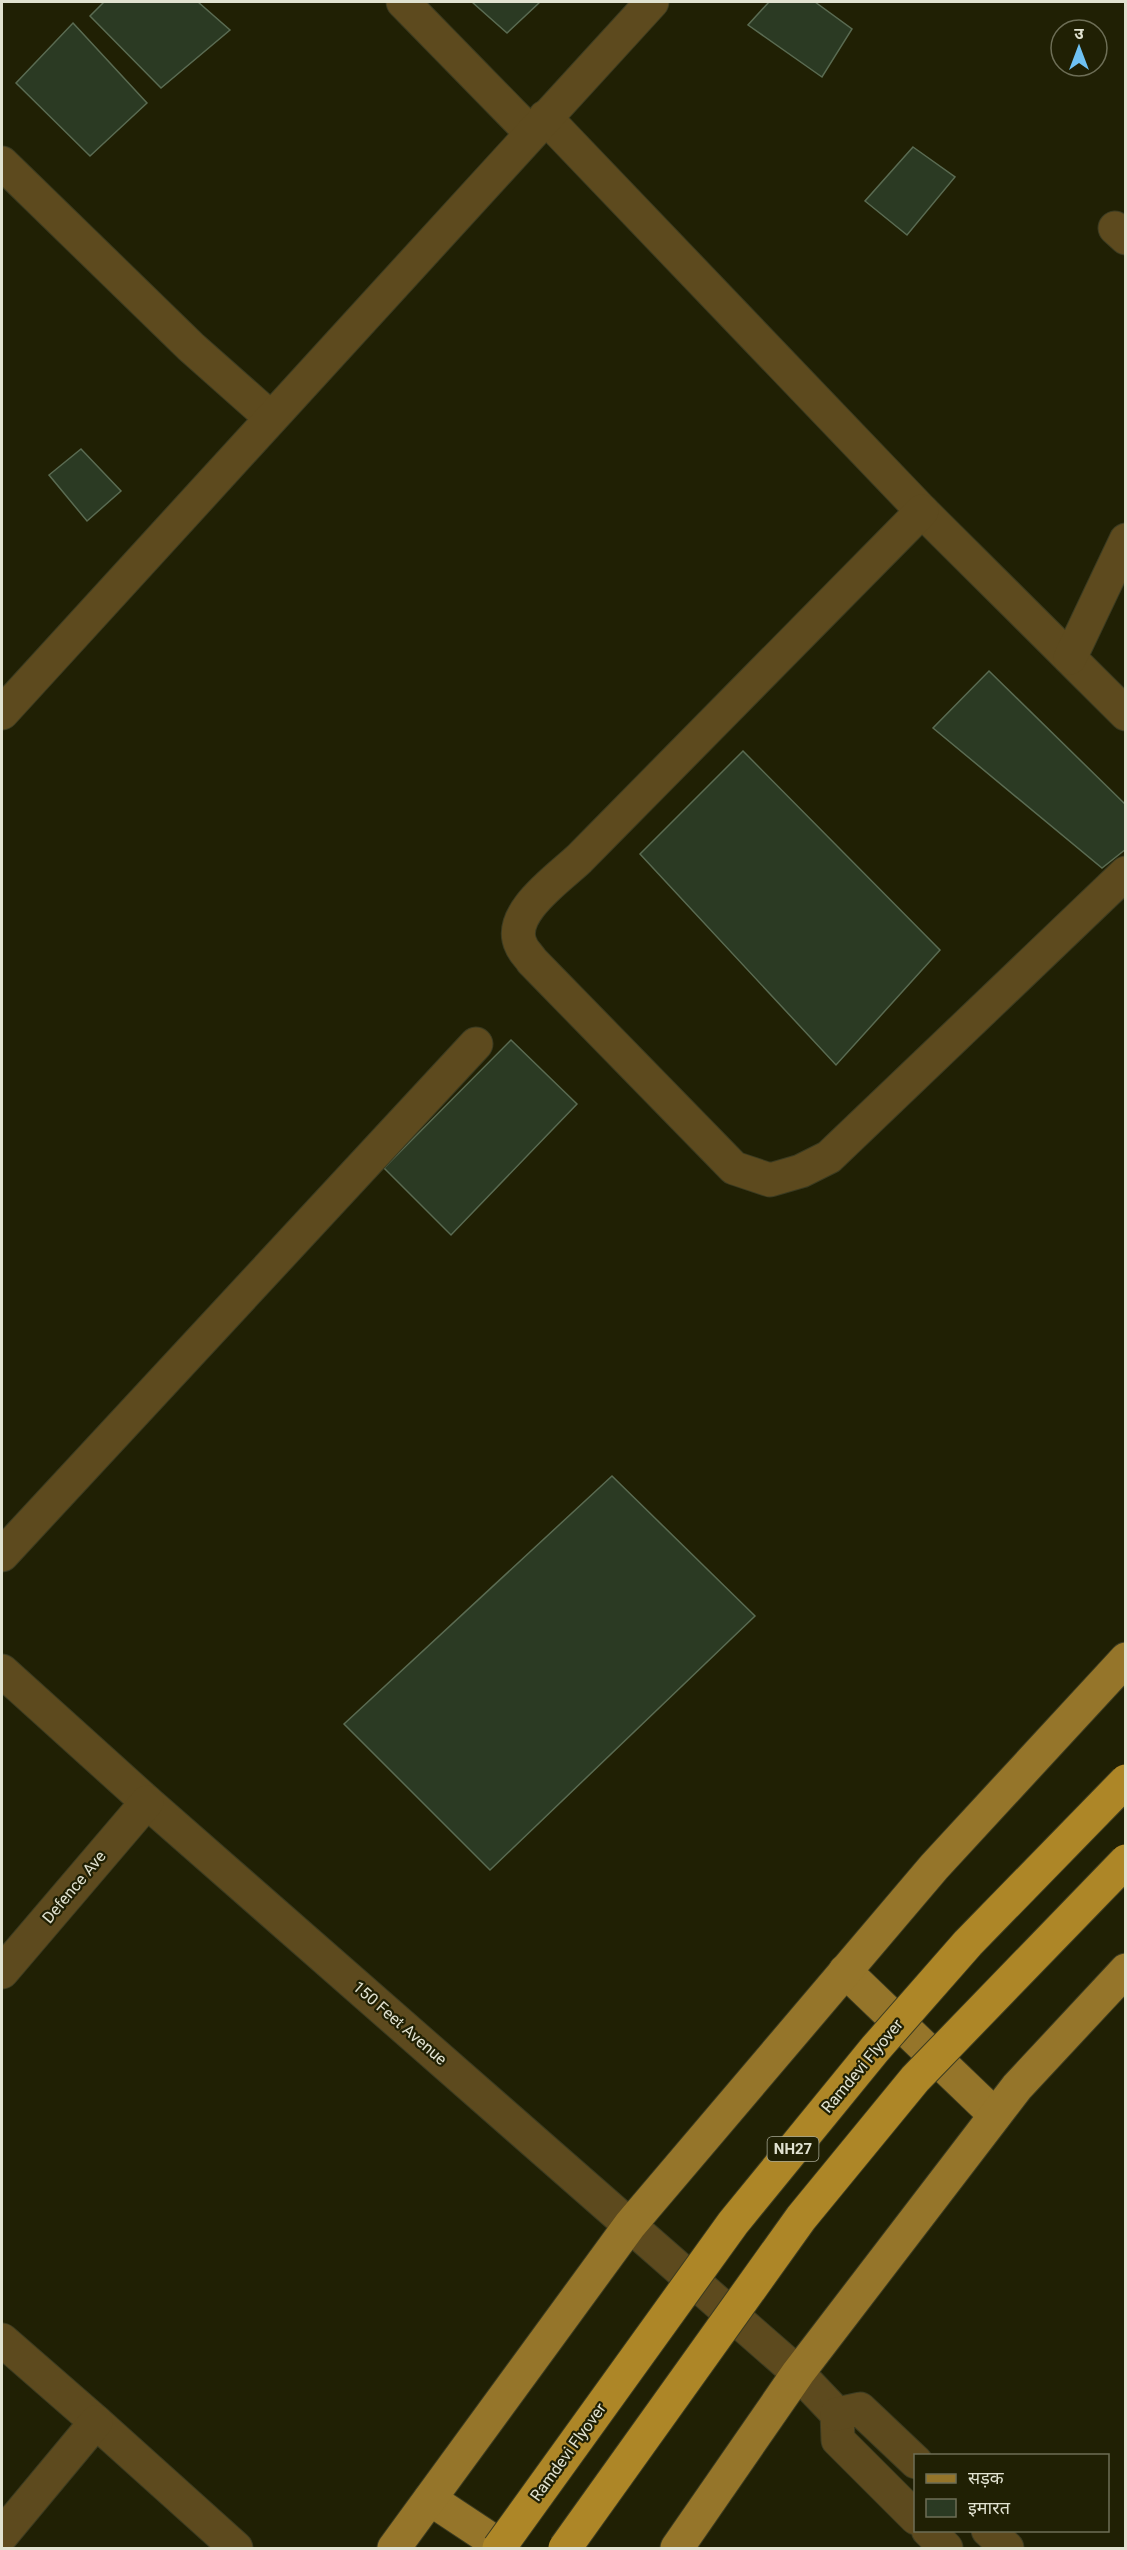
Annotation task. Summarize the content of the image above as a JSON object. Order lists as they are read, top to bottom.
{
  "streets": {
    "highway": ["Ramdevi Flyover", "NH27"],
    "street": ["Defence Ave", "150 Feet Avenue"]
  },
  "crossings": [
    ["Defence Ave", "150 Feet Avenue"]
  ],
  "legend": ["सड़क", "इमारत"],
  "north": "top"
}
